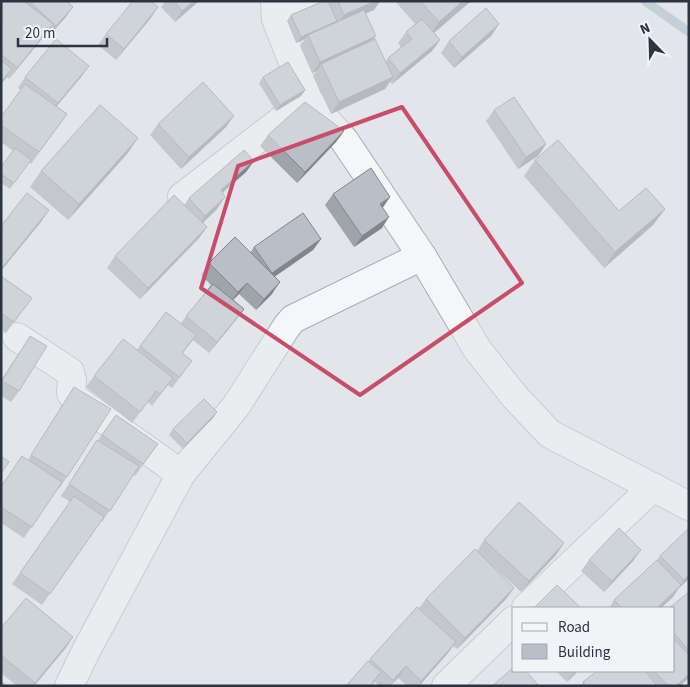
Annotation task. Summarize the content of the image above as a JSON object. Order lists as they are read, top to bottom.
{
  "legend": ["Road", "Building"],
  "scale_bar": "20 m",
  "north": "top left"
}
